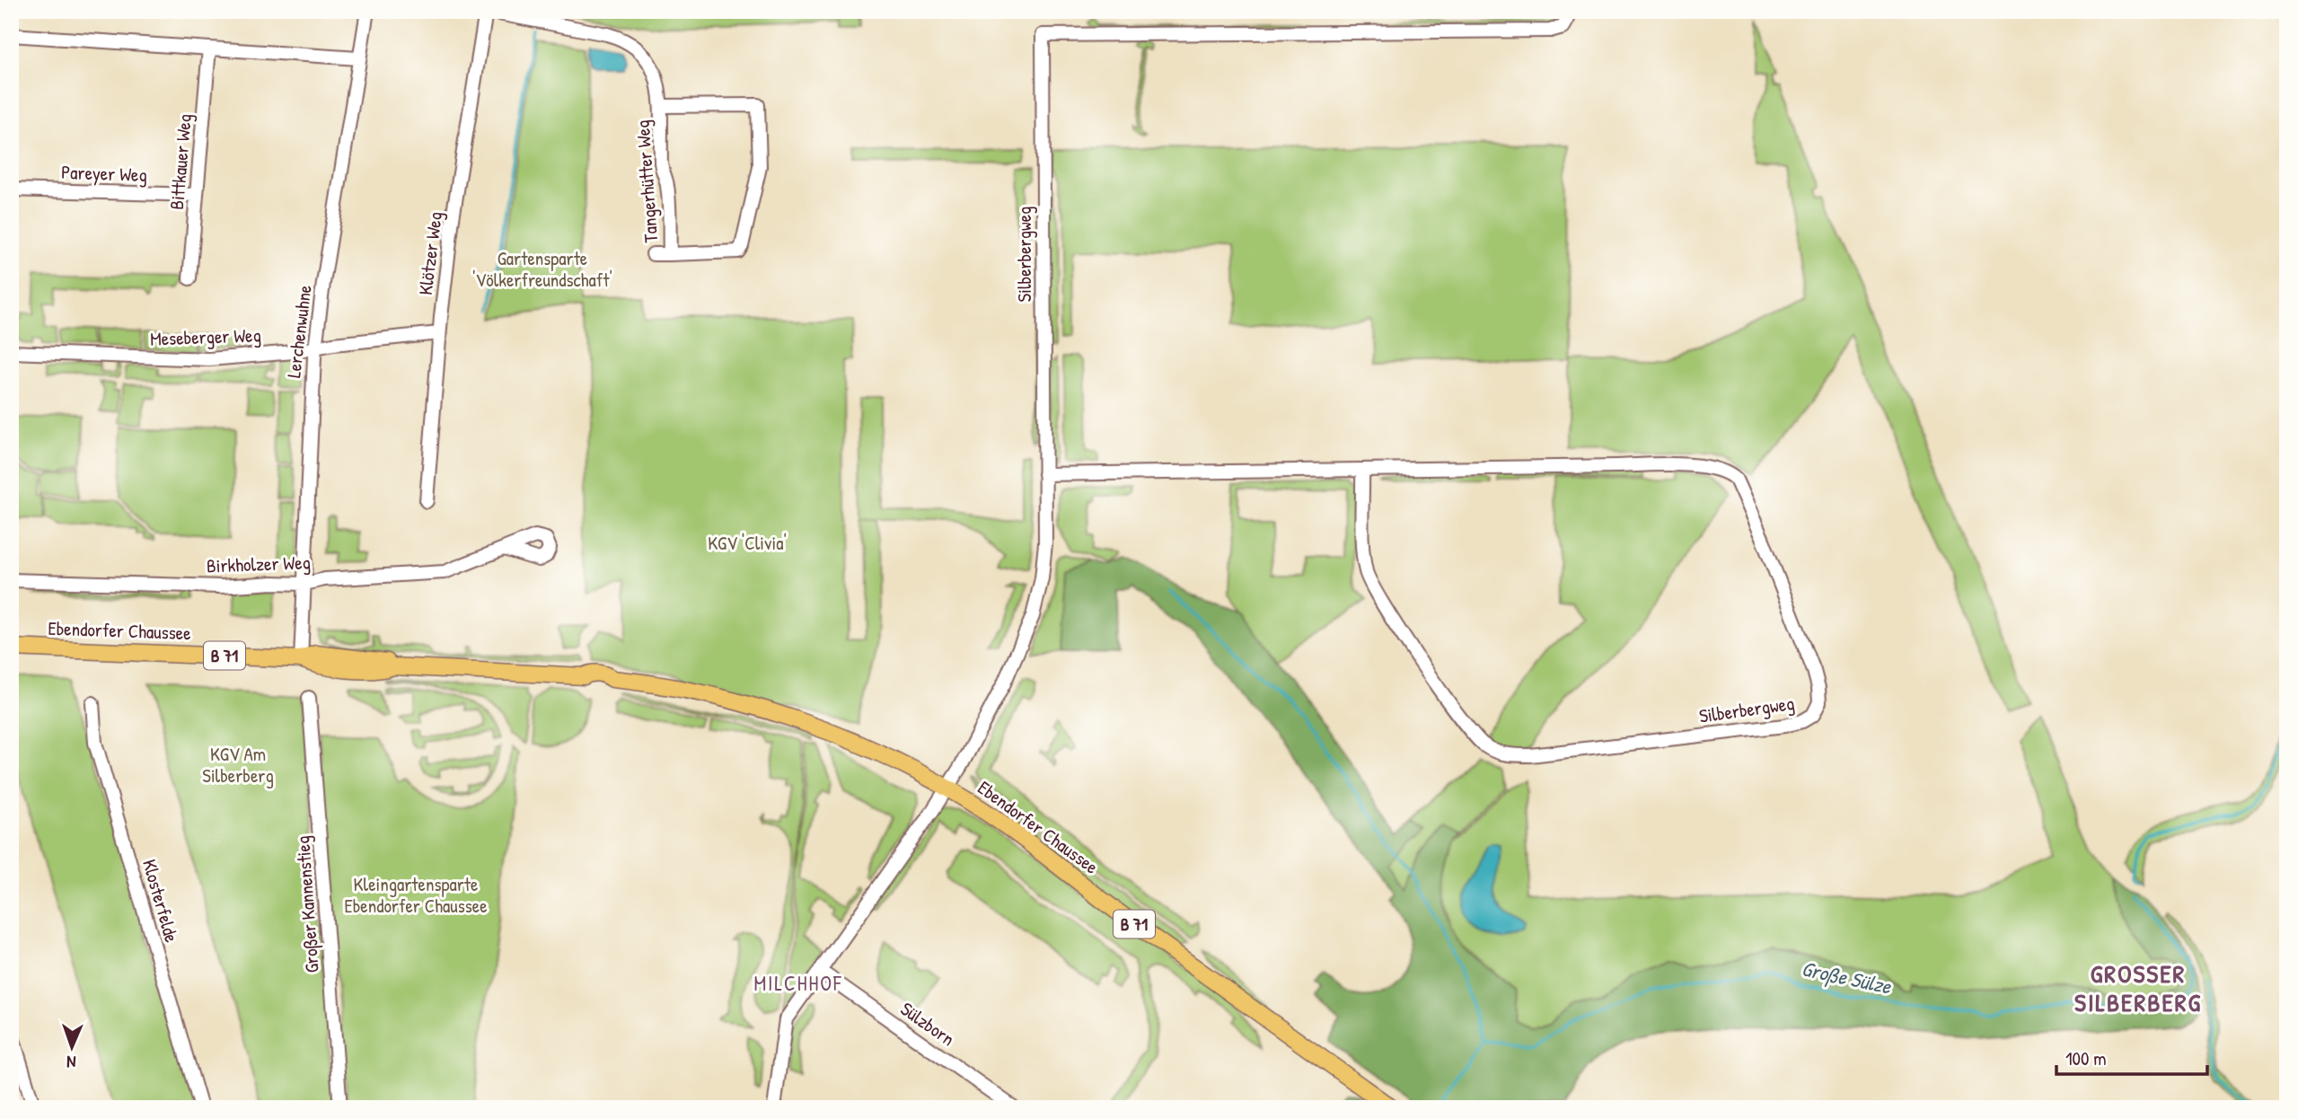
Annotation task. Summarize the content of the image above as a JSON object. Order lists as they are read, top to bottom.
{
  "streets": {
    "main road": ["Ebendorfer Chaussee", "B 71"],
    "street": [
      "Bittkauer Weg",
      "Pareyer Weg",
      "Tangerhütter Weg",
      "Klötzer Weg",
      "Silberbergweg",
      "Lerchenwuhne",
      "Meseberger Weg",
      "Birkholzer Weg",
      "Klosterfelde",
      "Großer Kannenstieg",
      "Sülzborn"
    ]
  },
  "crossings": [
    ["Bittkauer Weg", "Pareyer Weg"],
    ["Tangerhütter Weg", "Klötzer Weg"],
    ["Klötzer Weg", "Meseberger Weg"],
    ["Silberbergweg", "Ebendorfer Chaussee"],
    ["Lerchenwuhne", "Meseberger Weg"],
    ["Lerchenwuhne", "Birkholzer Weg"],
    ["Lerchenwuhne", "Ebendorfer Chaussee"]
  ],
  "districts": ["GROSSER SILBERBERG", "MILCHHOF"],
  "water": ["Große Sülze"],
  "parks": [
    "Gartensparte 'Völkerfreundschaft'",
    "KGV 'Clivia'",
    "KGV Am Silberberg",
    "Kleingartensparte Ebendorfer Chaussee"
  ],
  "scale_bar": "100 m",
  "north": "bottom"
}
